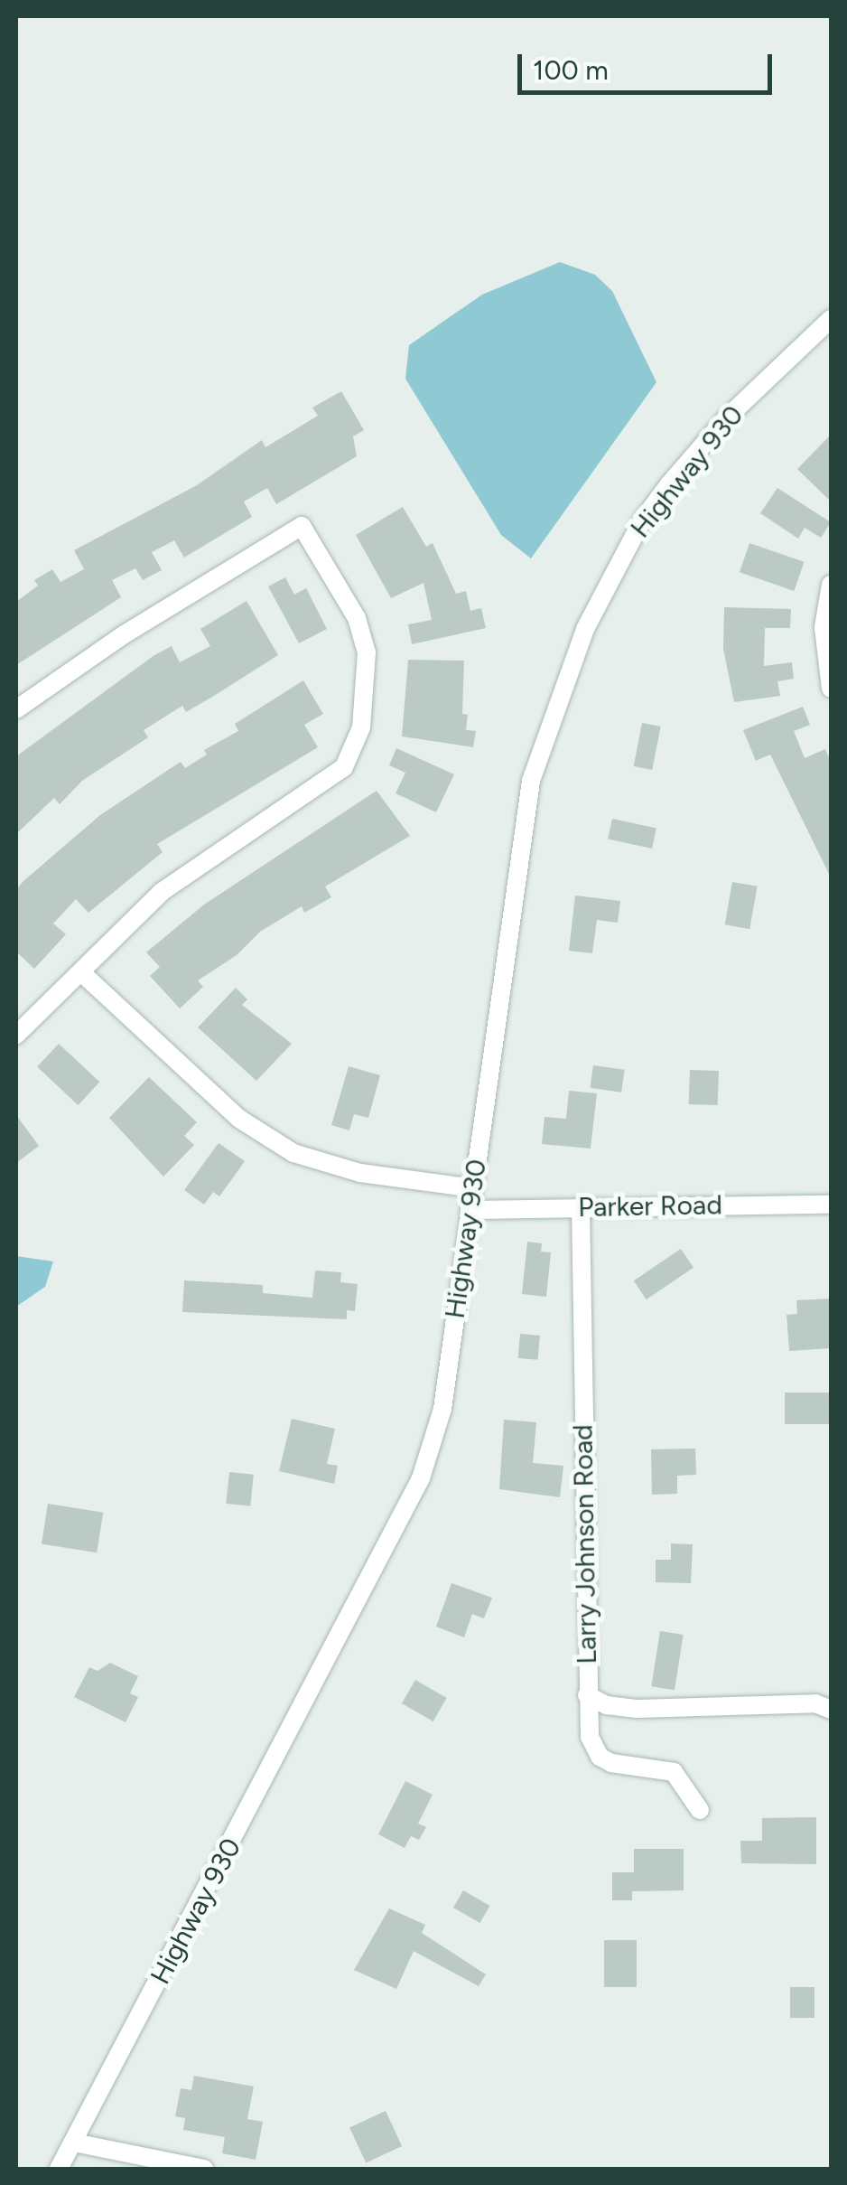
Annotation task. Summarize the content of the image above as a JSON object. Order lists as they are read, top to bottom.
{
  "streets": {
    "street": ["Highway 930", "Parker Road", "Larry Johnson Road"]
  },
  "crossings": [
    ["Highway 930", "Parker Road"],
    ["Parker Road", "Larry Johnson Road"]
  ],
  "scale_bar": "100 m"
}
